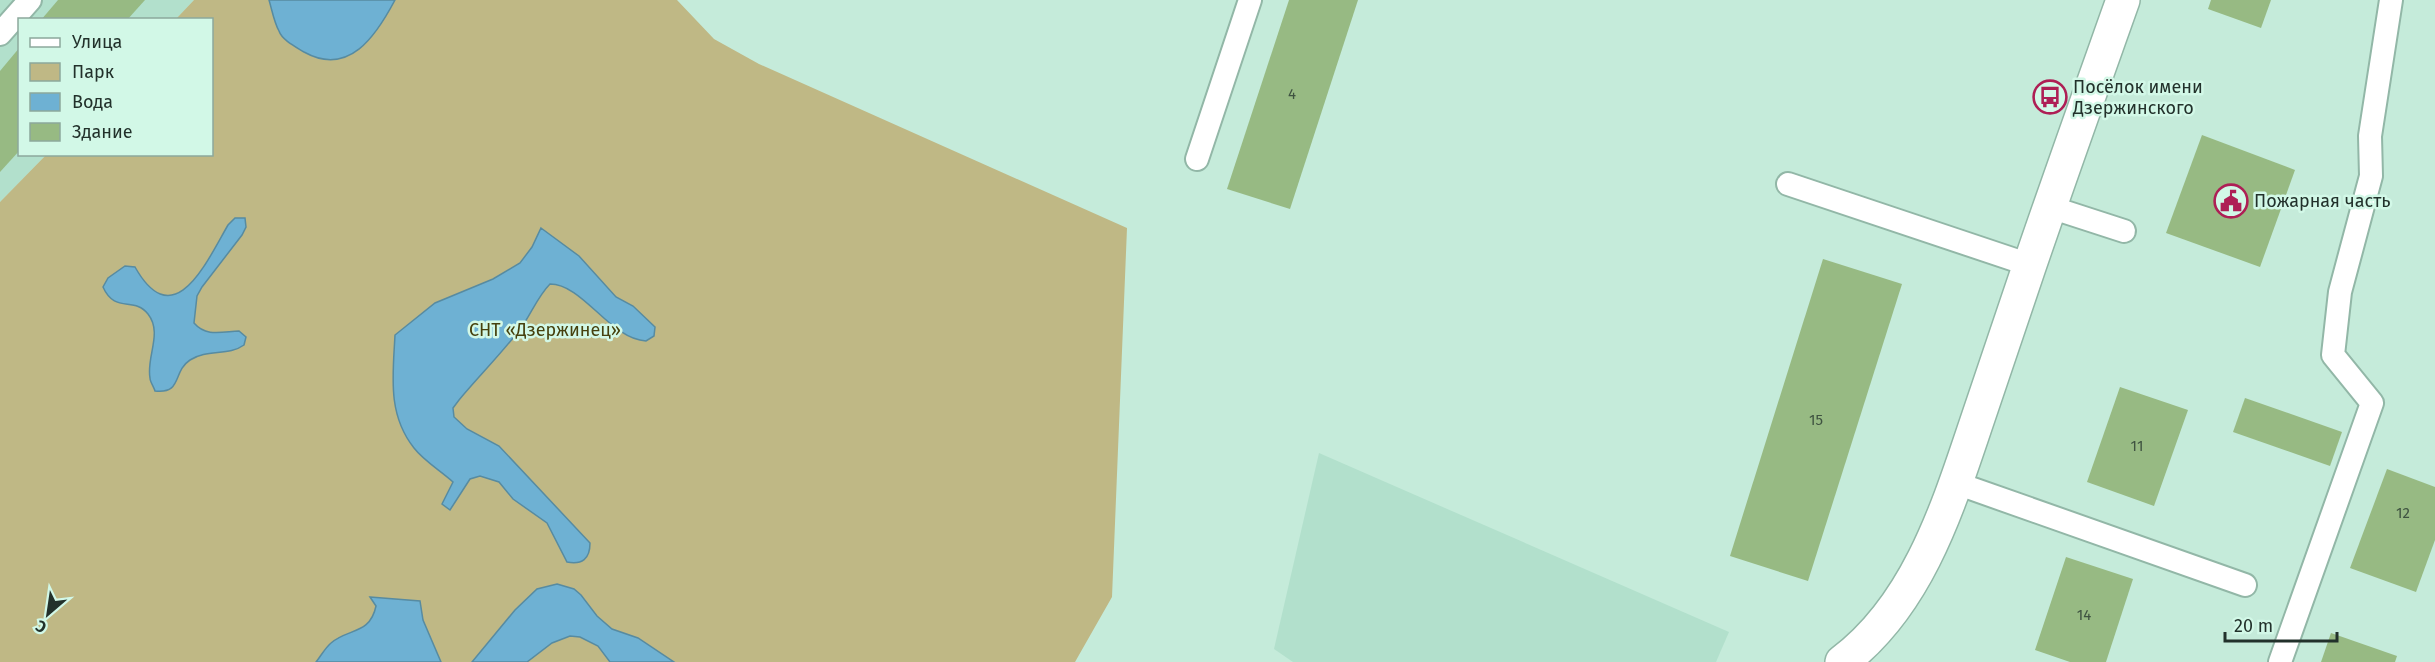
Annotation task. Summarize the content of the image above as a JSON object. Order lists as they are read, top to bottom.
{
  "parks": ["СНТ «Дзержинец»"],
  "places": {
    "bus stop": ["Посёлок имени Дзержинского"],
    "public building": ["Пожарная часть"]
  },
  "house_numbers": [
    "4",
    "15",
    "11",
    "12",
    "14"
  ],
  "legend": [
    "Улица",
    "Парк",
    "Вода",
    "Здание"
  ],
  "scale_bar": "20 m",
  "north": "bottom left"
}
